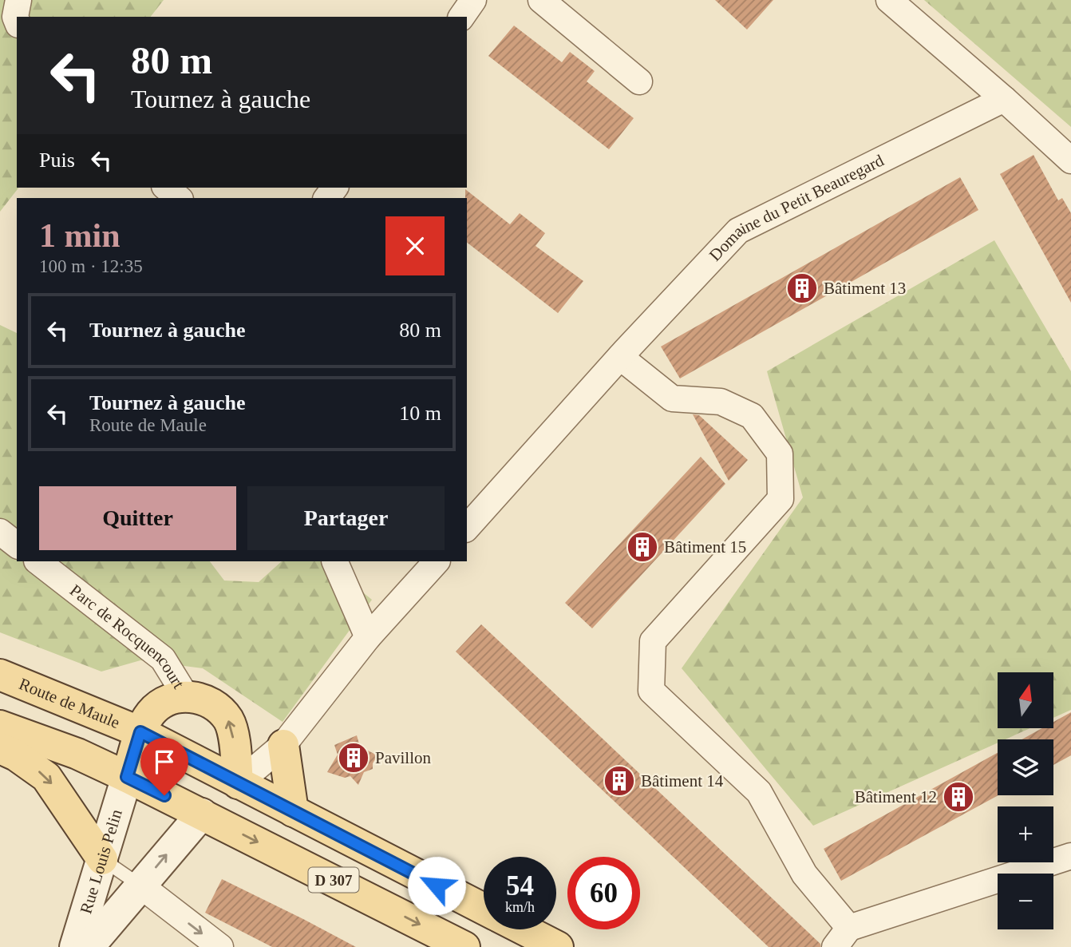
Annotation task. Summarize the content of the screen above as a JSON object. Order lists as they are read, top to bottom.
{
  "streets": {
    "main road": ["Route de Maule", "D 307"],
    "street": ["Domaine du Petit Beauregard", "Parc de Rocquencourt", "Rue Louis Pelin"]
  },
  "crossings": [
    ["Route de Maule", "D 307"],
    ["Rue Louis Pelin", "D 307"]
  ],
  "places": {
    "building": [
      "Bâtiment 13",
      "Bâtiment 15",
      "Pavillon",
      "Bâtiment 14",
      "Bâtiment 12"
    ]
  },
  "north": "top",
  "page": {
    "turn": ["80 m", "Tournez à gauche"],
    "then": "Puis",
    "heading": ["1 min", "100 m · 12:35"],
    "list": [
      {
        "name": "Tournez à gauche",
        "value": "80 m"
      },
      {
        "name": "Tournez à gauche",
        "note": "Route de Maule",
        "value": "10 m"
      }
    ],
    "buttons": ["Quitter", "Partager"],
    "map_buttons": ["+", "−"],
    "speed": "54 km/h",
    "limit": "60"
  }
}
